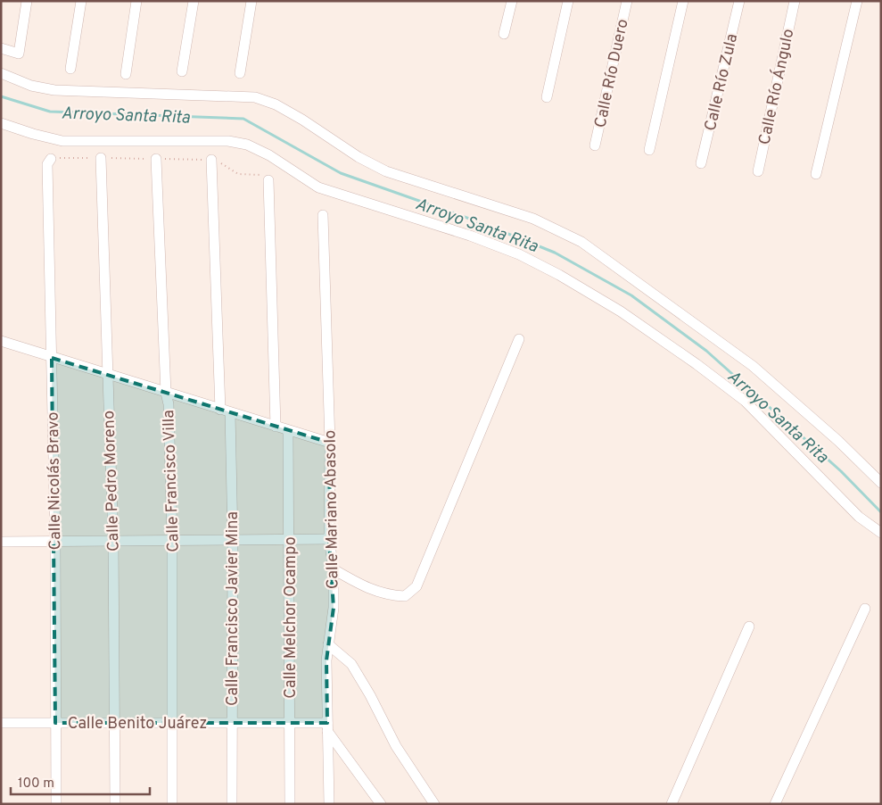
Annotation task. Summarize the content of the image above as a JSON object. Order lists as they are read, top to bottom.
{
  "streets": {
    "street": [
      "Calle Río Duero",
      "Calle Río Zula",
      "Calle Río Ángulo",
      "Calle Nicolás Bravo",
      "Calle Pedro Moreno",
      "Calle Francisco Villa",
      "Calle Mariano Abasolo",
      "Calle Francisco Javier Mina",
      "Calle Melchor Ocampo",
      "Calle Benito Juárez"
    ]
  },
  "crossings": [
    ["Calle Nicolás Bravo", "Calle Benito Juárez"],
    ["Calle Pedro Moreno", "Calle Benito Juárez"],
    ["Calle Francisco Villa", "Calle Benito Juárez"],
    ["Calle Mariano Abasolo", "Calle Benito Juárez"],
    ["Calle Francisco Javier Mina", "Calle Benito Juárez"],
    ["Calle Melchor Ocampo", "Calle Benito Juárez"]
  ],
  "water": ["Arroyo Santa Rita"],
  "scale_bar": "100 m"
}
